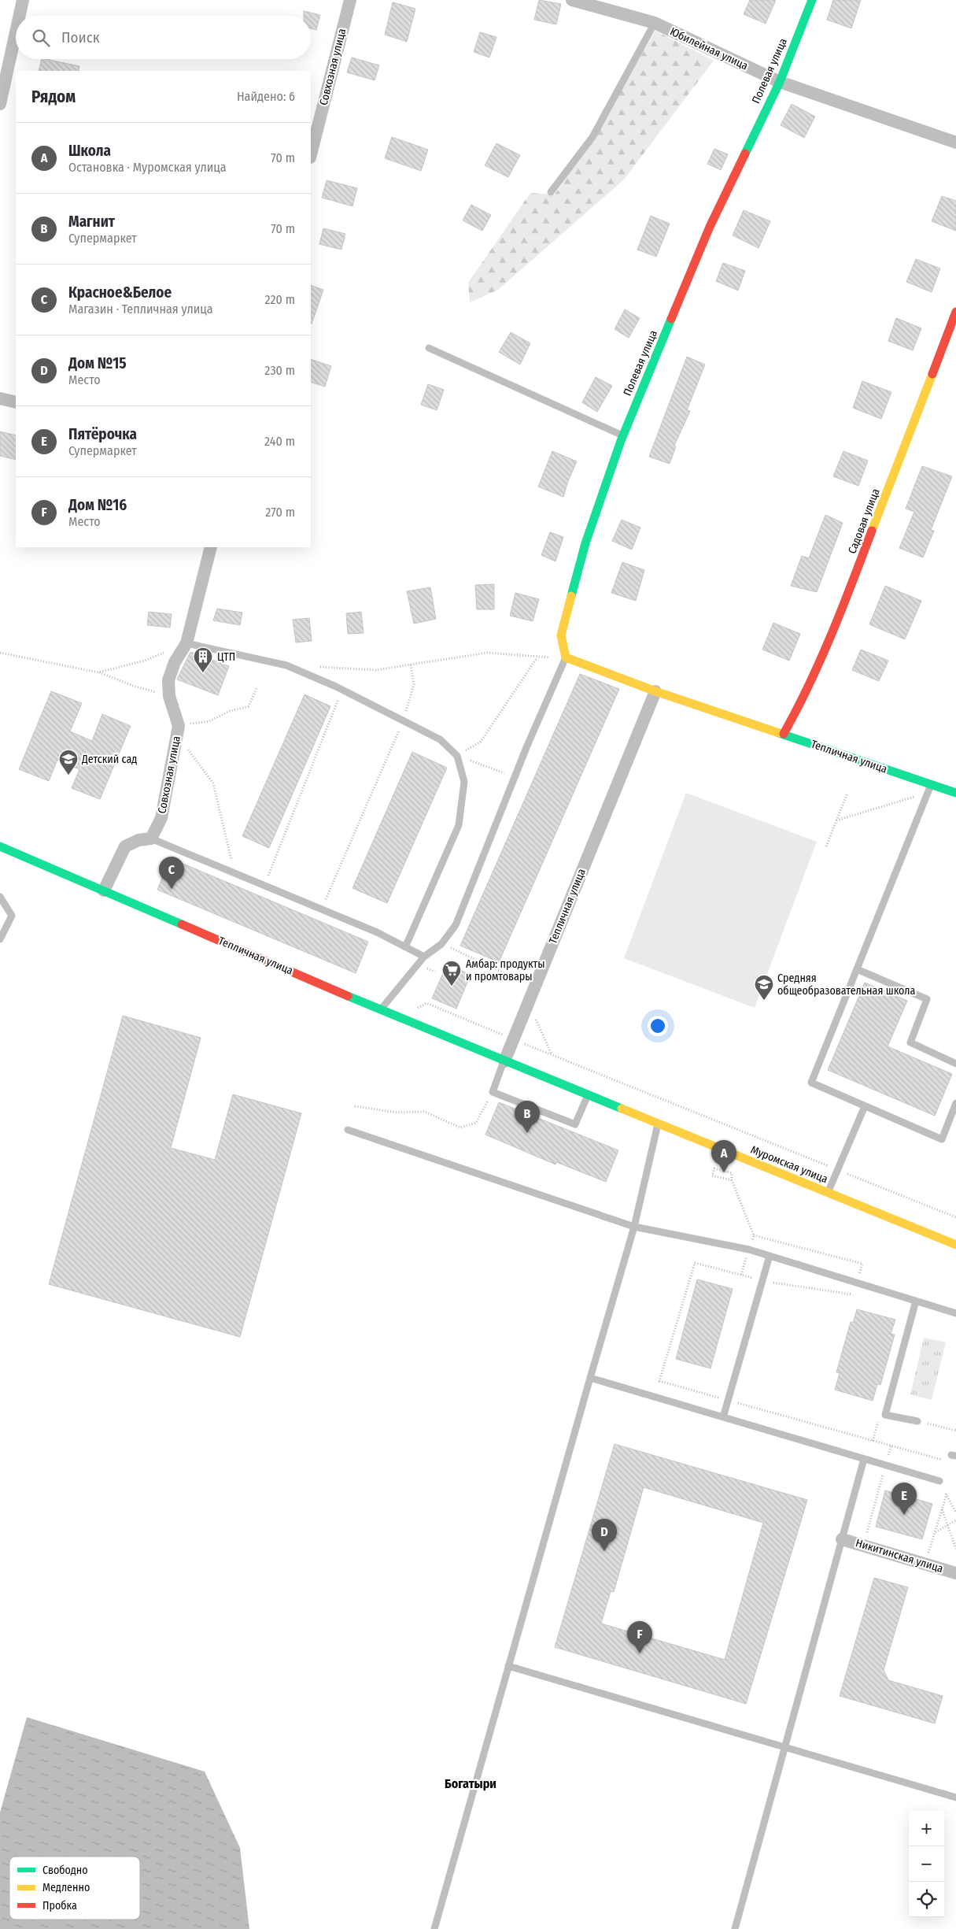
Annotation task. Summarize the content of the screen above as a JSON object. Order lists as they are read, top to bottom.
{
  "streets": {
    "street": [
      "Юбилейная улица",
      "Совхозная улица",
      "Полевая улица",
      "Садовая улица",
      "Тепличная улица",
      "Муромская улица",
      "Никитинская улица"
    ]
  },
  "crossings": [
    ["Юбилейная улица", "Полевая улица"],
    ["Садовая улица", "Тепличная улица"],
    ["Тепличная улица", "Муромская улица"]
  ],
  "districts": ["Богатыри"],
  "places": {
    "building": ["ЦТП"],
    "school or university": ["Детский сад", "Средняя общеобразовательная школа"],
    "supermarket": ["Амбар: продукты и промтовары"]
  },
  "legend": ["Свободно", "Медленно", "Пробка"],
  "page": {
    "search": "Поиск",
    "heading": ["Рядом", "Найдено: 6"],
    "list": [
      {
        "mark": "A",
        "name": "Школа",
        "note": "Остановка · Муромская улица",
        "value": "70 m"
      },
      {
        "mark": "B",
        "name": "Магнит",
        "note": "Супермаркет",
        "value": "70 m"
      },
      {
        "mark": "C",
        "name": "Красное&Белое",
        "note": "Магазин · Тепличная улица",
        "value": "220 m"
      },
      {
        "mark": "D",
        "name": "Дом №15",
        "note": "Место",
        "value": "230 m"
      },
      {
        "mark": "E",
        "name": "Пятёрочка",
        "note": "Супермаркет",
        "value": "240 m"
      },
      {
        "mark": "F",
        "name": "Дом №16",
        "note": "Место",
        "value": "270 m"
      }
    ],
    "pins": [
      "C",
      "B",
      "A",
      "E",
      "D",
      "F"
    ],
    "map_buttons": ["+", "−"]
  }
}
